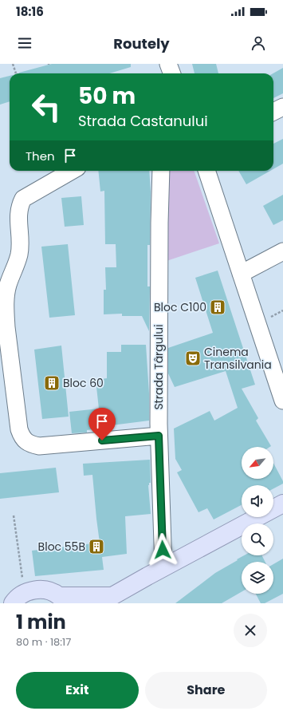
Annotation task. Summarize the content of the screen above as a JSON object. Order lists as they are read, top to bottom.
{
  "streets": {
    "street": ["Strada Târgului"]
  },
  "places": {
    "building": ["Bloc C100", "Bloc 60", "Bloc 55B"],
    "theatre": ["Cinema Transilvania"]
  },
  "north": "bottom left",
  "page": {
    "status": "18:16",
    "header": "Routely",
    "turn": ["50 m", "Strada Castanului"],
    "then": "Then",
    "heading": ["1 min", "80 m · 18:17"],
    "buttons": ["Exit", "Share"]
  }
}
